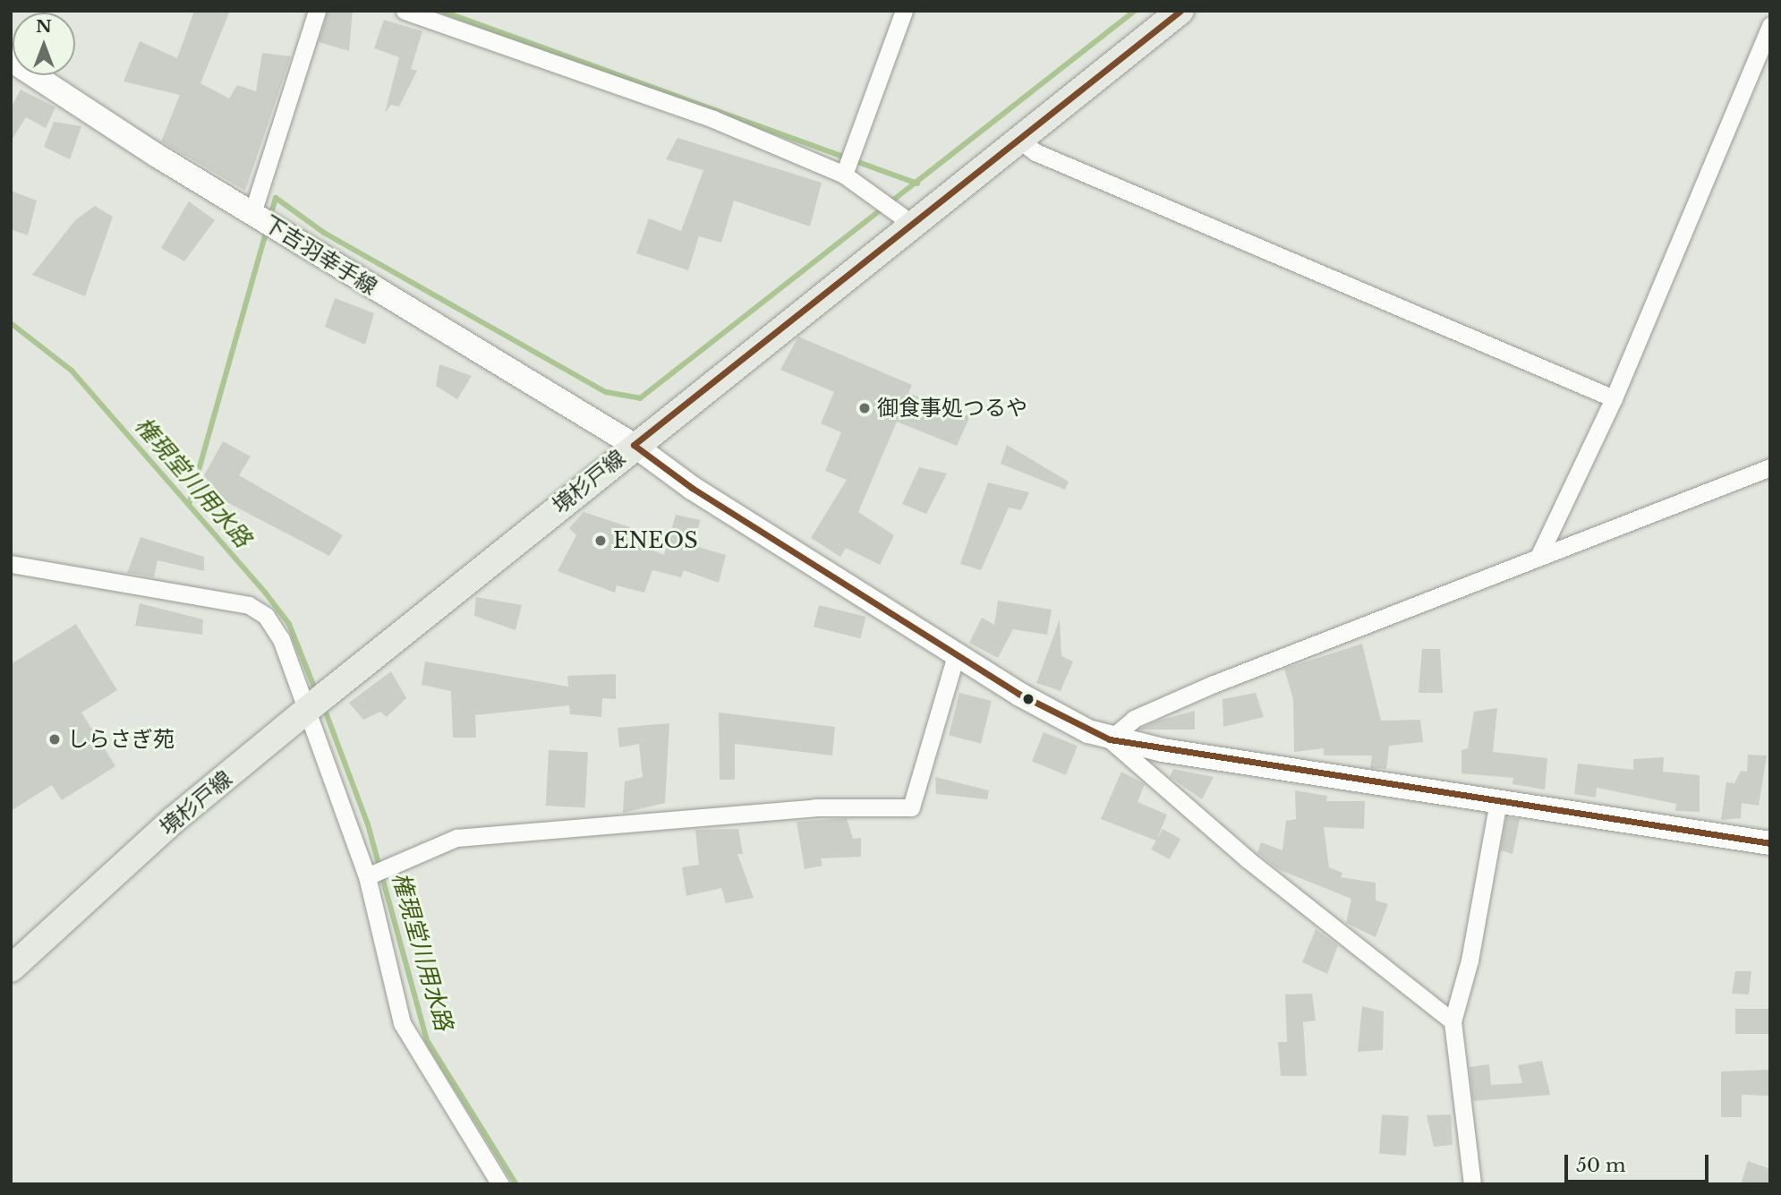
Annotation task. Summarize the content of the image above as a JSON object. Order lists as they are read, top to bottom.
{
  "streets": {
    "main road": ["境杉戸線"],
    "street": ["下吉羽幸手線"]
  },
  "crossings": [
    ["下吉羽幸手線", "境杉戸線"]
  ],
  "water": ["権現堂川用水路"],
  "places": ["御食事処つるや", "ENEOS", "しらさぎ苑"],
  "scale_bar": "50 m",
  "north": "top"
}
